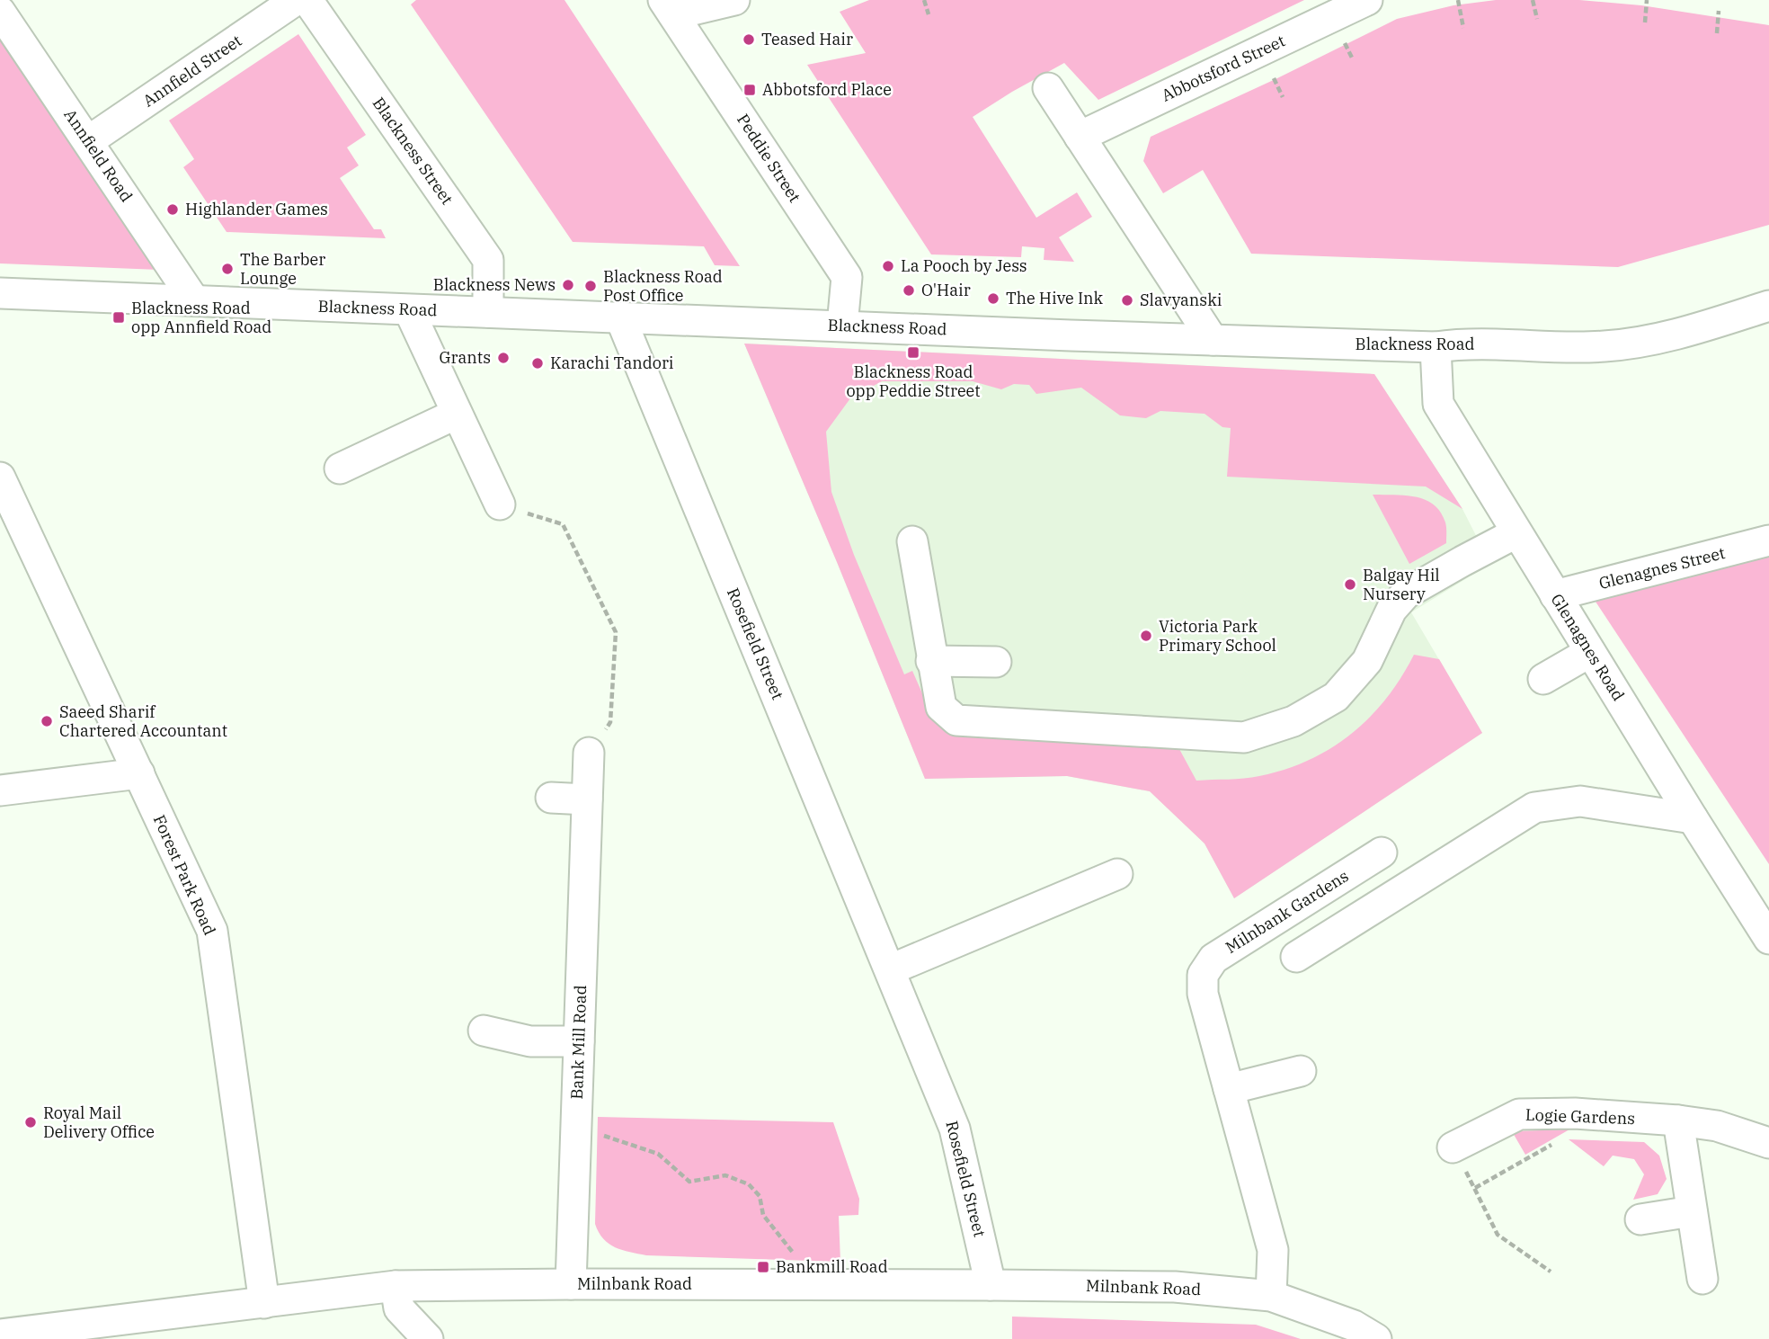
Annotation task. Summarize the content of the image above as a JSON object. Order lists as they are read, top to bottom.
{
  "streets": {
    "street": [
      "Abbotsford Street",
      "Annfield Street",
      "Blackness Street",
      "Annfield Road",
      "Peddie Street",
      "Blackness Road",
      "Glenagnes Street",
      "Rosefield Street",
      "Glenagnes Road",
      "Forest Park Road",
      "Milnbank Gardens",
      "Bank Mill Road",
      "Logie Gardens",
      "Milnbank Road"
    ]
  },
  "crossings": [
    ["Annfield Street", "Annfield Road"],
    ["Blackness Street", "Blackness Road"],
    ["Annfield Road", "Blackness Road"],
    ["Peddie Street", "Blackness Road"],
    ["Blackness Road", "Rosefield Street"],
    ["Blackness Road", "Glenagnes Road"],
    ["Glenagnes Street", "Glenagnes Road"],
    ["Rosefield Street", "Milnbank Road"],
    ["Forest Park Road", "Milnbank Road"],
    ["Milnbank Gardens", "Milnbank Road"],
    ["Bank Mill Road", "Milnbank Road"]
  ],
  "places": {
    "other": [
      "Teased Hair",
      "Highlander Games",
      "La Pooch by Jess",
      "The Barber Lounge",
      "Blackness News",
      "Blackness Road Post Office",
      "O'Hair",
      "The Hive Ink",
      "Slavyanski",
      "Grants",
      "Karachi Tandori",
      "Balgay Hil Nursery",
      "Victoria Park Primary School",
      "Saeed Sharif Chartered Accountant",
      "Royal Mail Delivery Office"
    ],
    "transit": [
      "Abbotsford Place",
      "Blackness Road opp Annfield Road",
      "Blackness Road opp Peddie Street",
      "Bankmill Road"
    ]
  }
}
